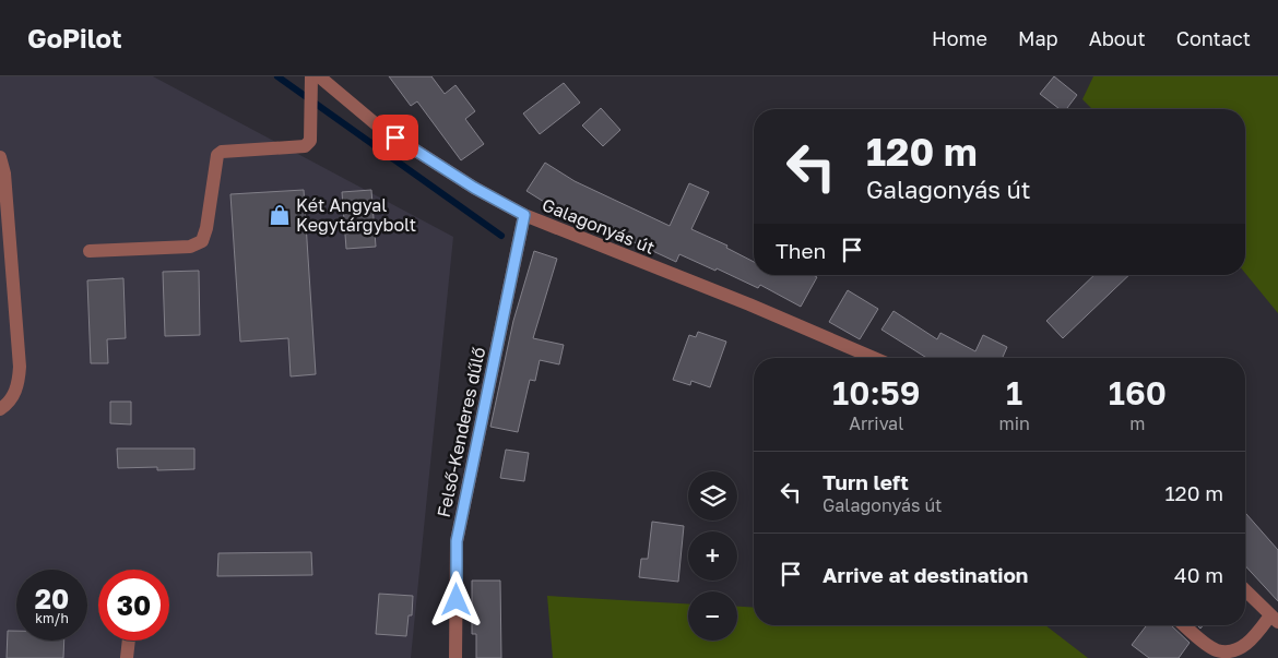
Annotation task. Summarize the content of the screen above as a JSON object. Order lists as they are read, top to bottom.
{
  "streets": {
    "street": ["Galagonyás út", "Felső-Kenderes dűlő"]
  },
  "crossings": [
    ["Galagonyás út", "Felső-Kenderes dűlő"]
  ],
  "places": {
    "shop": ["Két Angyal Kegytárgybolt"]
  },
  "page": {
    "header": "GoPilot",
    "nav": [
      "Home",
      "Map",
      "About",
      "Contact"
    ],
    "turn": ["120 m", "Galagonyás út"],
    "then": "Then",
    "eta": [
      "10:59",
      "Arrival",
      "1",
      "min",
      "160",
      "m"
    ],
    "list": [
      {
        "name": "Turn left",
        "note": "Galagonyás út",
        "value": "120 m"
      },
      {
        "name": "Arrive at destination",
        "value": "40 m"
      }
    ],
    "map_buttons": ["+", "−"],
    "speed": "20 km/h",
    "limit": "30"
  }
}
